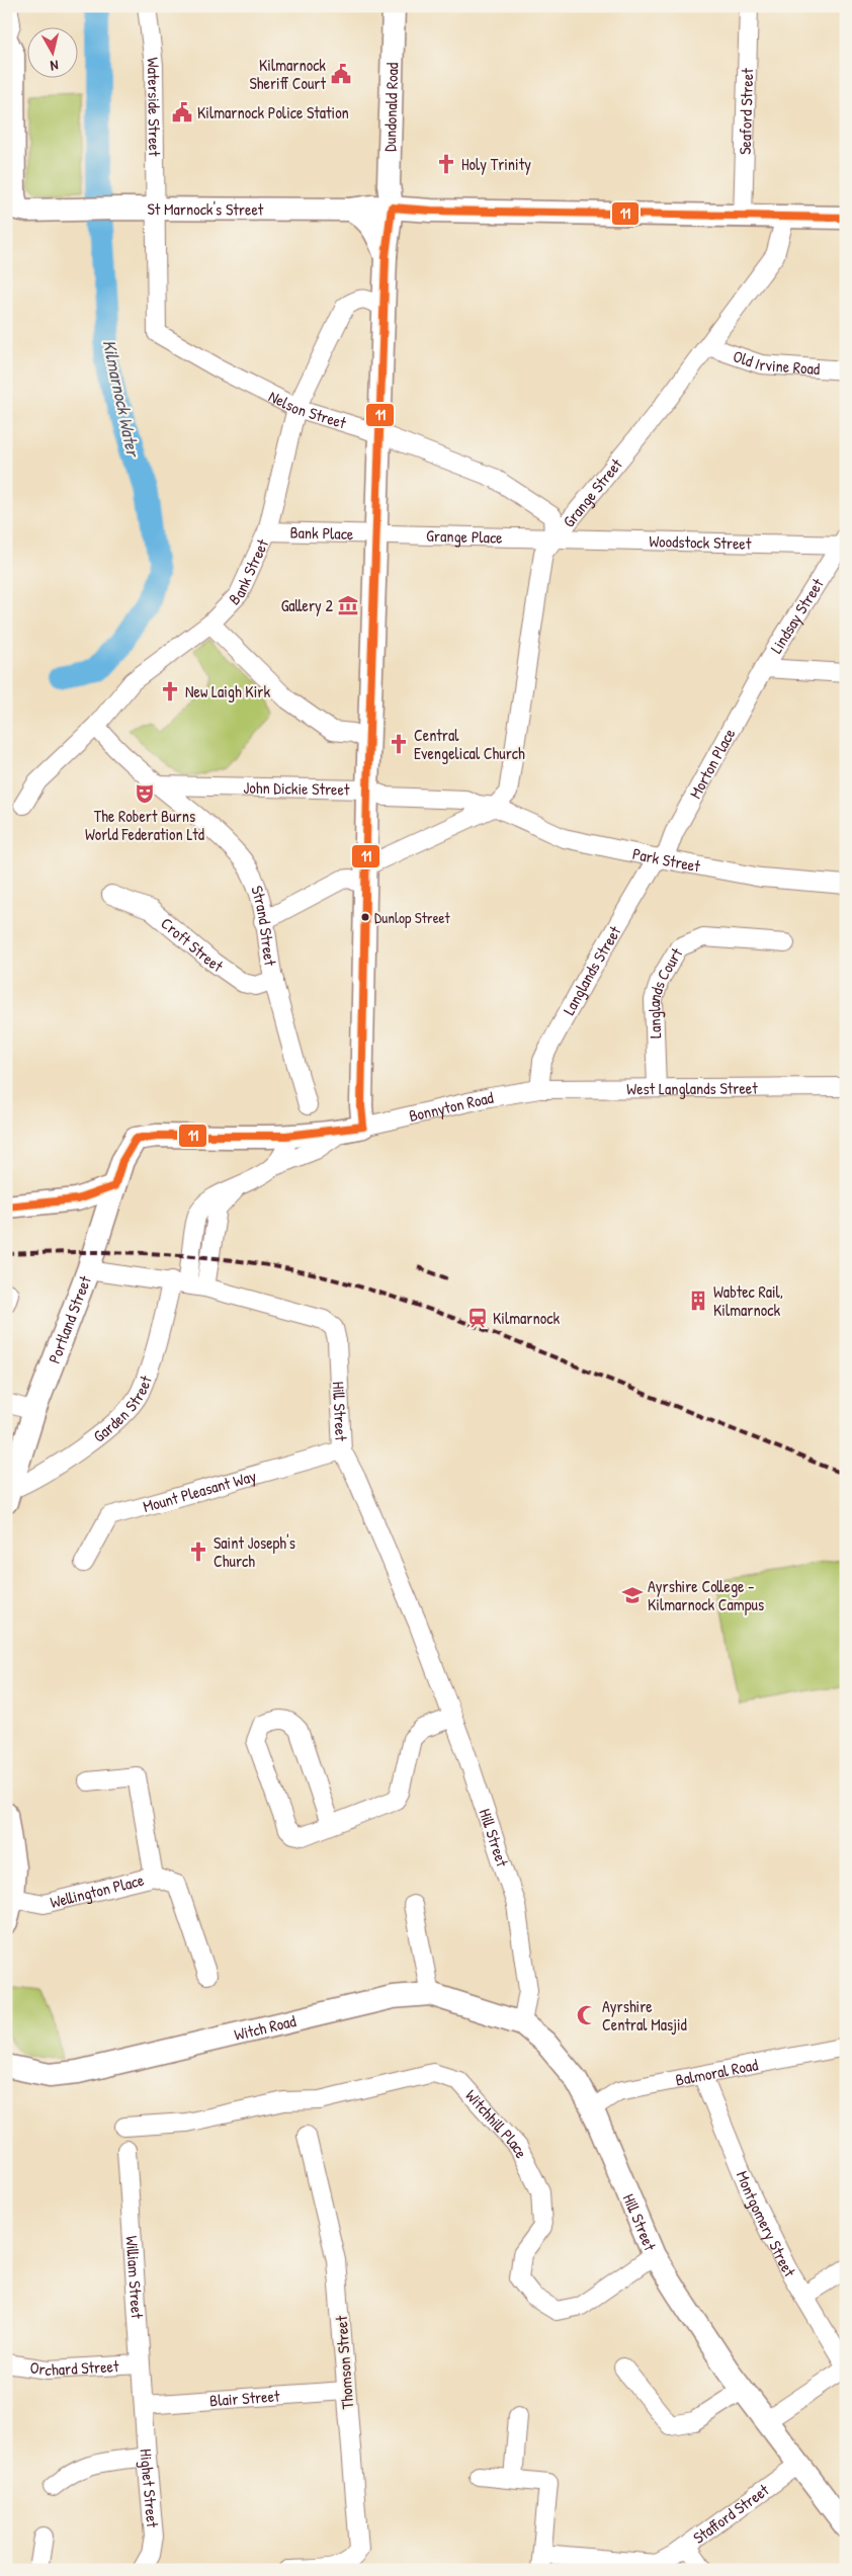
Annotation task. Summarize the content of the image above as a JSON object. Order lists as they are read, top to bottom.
{
  "streets": {
    "main road": [
      "Dundonald Road",
      "St Marnock's Street",
      "Portland Street",
      "Hill Street",
      "Witch Road"
    ],
    "street": [
      "Waterside Street",
      "Seaford Street",
      "Old Irvine Road",
      "Nelson Street",
      "Grange Street",
      "Bank Place",
      "Grange Place",
      "Woodstock Street",
      "Bank Street",
      "Lindsay Street",
      "Morton Place",
      "John Dickie Street",
      "Park Street",
      "Strand Street",
      "Croft Street",
      "Langlands Street",
      "Langlands Court",
      "West Langlands Street",
      "Bonnyton Road",
      "Garden Street",
      "Mount Pleasant Way",
      "Wellington Place",
      "Balmoral Road",
      "Witchhill Place",
      "Montgomery Street",
      "William Street",
      "Thomson Street",
      "Orchard Street",
      "Blair Street",
      "Highet Street",
      "Stafford Street"
    ]
  },
  "crossings": [
    ["Waterside Street", "St Marnock's Street"],
    ["Waterside Street", "Nelson Street"],
    ["Dundonald Road", "St Marnock's Street"],
    ["Dundonald Road", "Nelson Street"],
    ["Dundonald Road", "Bank Place"],
    ["Dundonald Road", "Grange Place"],
    ["Dundonald Road", "Bank Street"],
    ["Dundonald Road", "John Dickie Street"],
    ["Dundonald Road", "Bonnyton Road"],
    ["Dundonald Road", "Garden Street"],
    ["Seaford Street", "St Marnock's Street"],
    ["St Marnock's Street", "Grange Street"],
    ["Old Irvine Road", "Grange Street"],
    ["Nelson Street", "Grange Street"],
    ["Nelson Street", "Grange Place"],
    ["Nelson Street", "Woodstock Street"],
    ["Nelson Street", "Bank Street"],
    ["Grange Street", "Grange Place"],
    ["Grange Street", "Woodstock Street"],
    ["Grange Street", "John Dickie Street"],
    ["Grange Street", "Park Street"],
    ["Bank Place", "Grange Place"],
    ["Bank Place", "Bank Street"],
    ["Grange Place", "Woodstock Street"],
    ["Woodstock Street", "Lindsay Street"],
    ["Bank Street", "Strand Street"],
    ["Lindsay Street", "Morton Place"],
    ["Morton Place", "Park Street"],
    ["Morton Place", "Langlands Street"],
    ["John Dickie Street", "Park Street"],
    ["John Dickie Street", "Strand Street"],
    ["Park Street", "Langlands Street"],
    ["Strand Street", "Croft Street"],
    ["Langlands Street", "West Langlands Street"],
    ["Langlands Street", "Bonnyton Road"],
    ["Langlands Court", "West Langlands Street"],
    ["West Langlands Street", "Bonnyton Road"],
    ["Bonnyton Road", "Garden Street"],
    ["Portland Street", "Garden Street"],
    ["Portland Street", "Hill Street"],
    ["Garden Street", "Hill Street"],
    ["Hill Street", "Mount Pleasant Way"],
    ["Hill Street", "Witch Road"],
    ["Hill Street", "Balmoral Road"],
    ["Hill Street", "Witchhill Place"],
    ["Hill Street", "Stafford Street"],
    ["Balmoral Road", "Montgomery Street"],
    ["William Street", "Orchard Street"],
    ["William Street", "Blair Street"],
    ["William Street", "Highet Street"],
    ["Thomson Street", "Blair Street"],
    ["Blair Street", "Highet Street"]
  ],
  "water": ["Kilmarnock Water"],
  "places": {
    "public building": ["Kilmarnock Sheriff Court", "Kilmarnock Police Station"],
    "church": [
      "Holy Trinity",
      "New Laigh Kirk",
      "Central Evengelical Church",
      "Saint Joseph's Church"
    ],
    "museum": ["Gallery 2"],
    "theatre": ["The Robert Burns World Federation Ltd"],
    "other": ["Dunlop Street"],
    "building": ["Wabtec Rail, Kilmarnock"],
    "station": ["Kilmarnock"],
    "school or university": ["Ayrshire College - Kilmarnock Campus"],
    "mosque": ["Ayrshire Central Masjid"]
  },
  "lines": ["transit line 11"],
  "north": "bottom"
}
